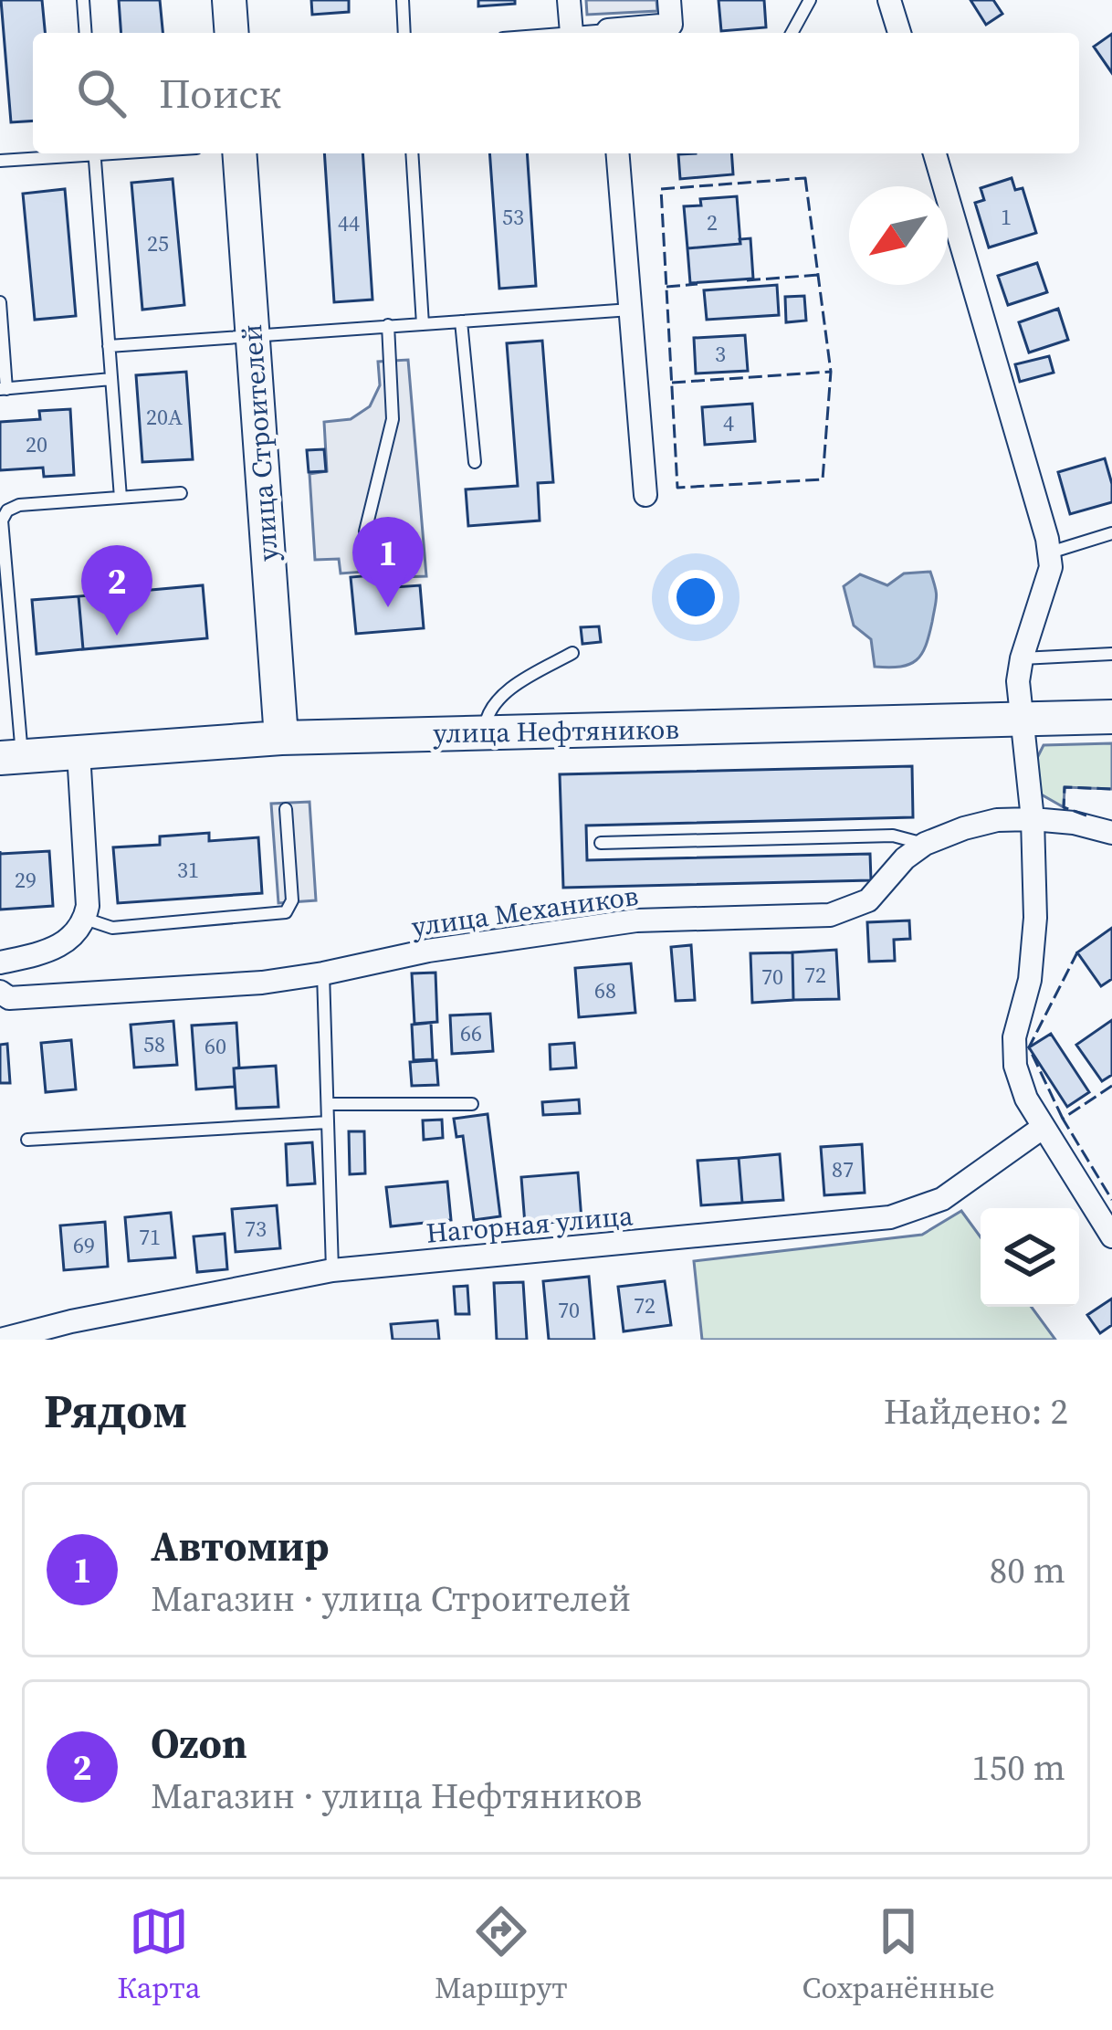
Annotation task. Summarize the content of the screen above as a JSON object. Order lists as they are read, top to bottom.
{
  "streets": {
    "main road": ["улица Строителей", "улица Нефтяников"],
    "street": ["улица Механиков", "Нагорная улица"]
  },
  "crossings": [
    ["улица Строителей", "улица Нефтяников"]
  ],
  "house_numbers": [
    "53",
    "1",
    "2",
    "44",
    "25",
    "3",
    "20А",
    "4",
    "20",
    "31",
    "29",
    "72",
    "70",
    "68",
    "66",
    "58",
    "60",
    "87",
    "73",
    "71",
    "69",
    "72",
    "70"
  ],
  "north": "bottom left",
  "page": {
    "search": "Поиск",
    "pins": ["1", "2"],
    "heading": ["Рядом", "Найдено: 2"],
    "list": [
      {
        "mark": "1",
        "name": "Автомир",
        "note": "Магазин · улица Строителей",
        "value": "80 m"
      },
      {
        "mark": "2",
        "name": "Ozon",
        "note": "Магазин · улица Нефтяников",
        "value": "150 m"
      }
    ],
    "nav": ["Карта", "Маршрут", "Сохранённые"]
  }
}
